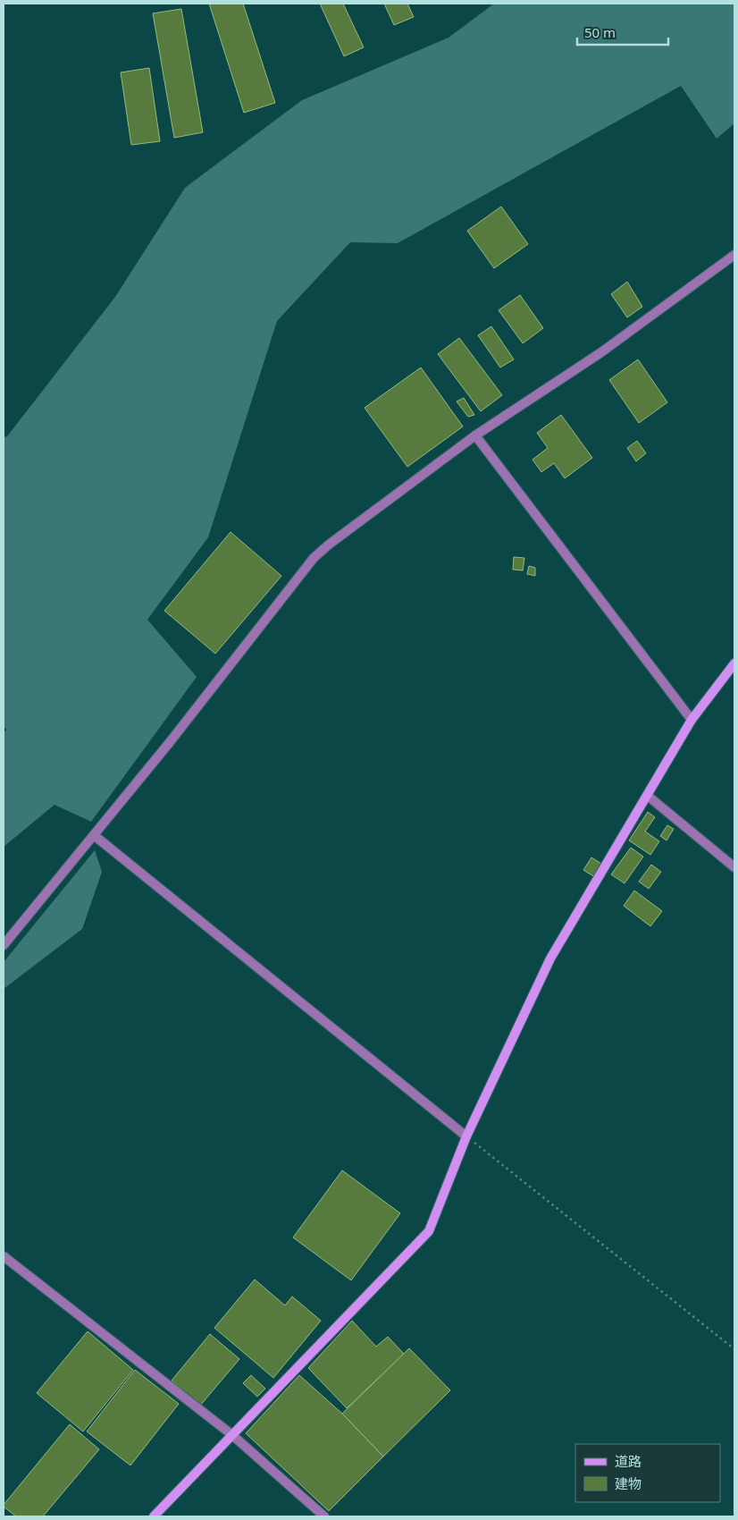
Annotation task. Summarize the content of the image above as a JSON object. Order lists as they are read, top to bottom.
{
  "legend": ["道路", "建物"],
  "scale_bar": "50 m"
}
